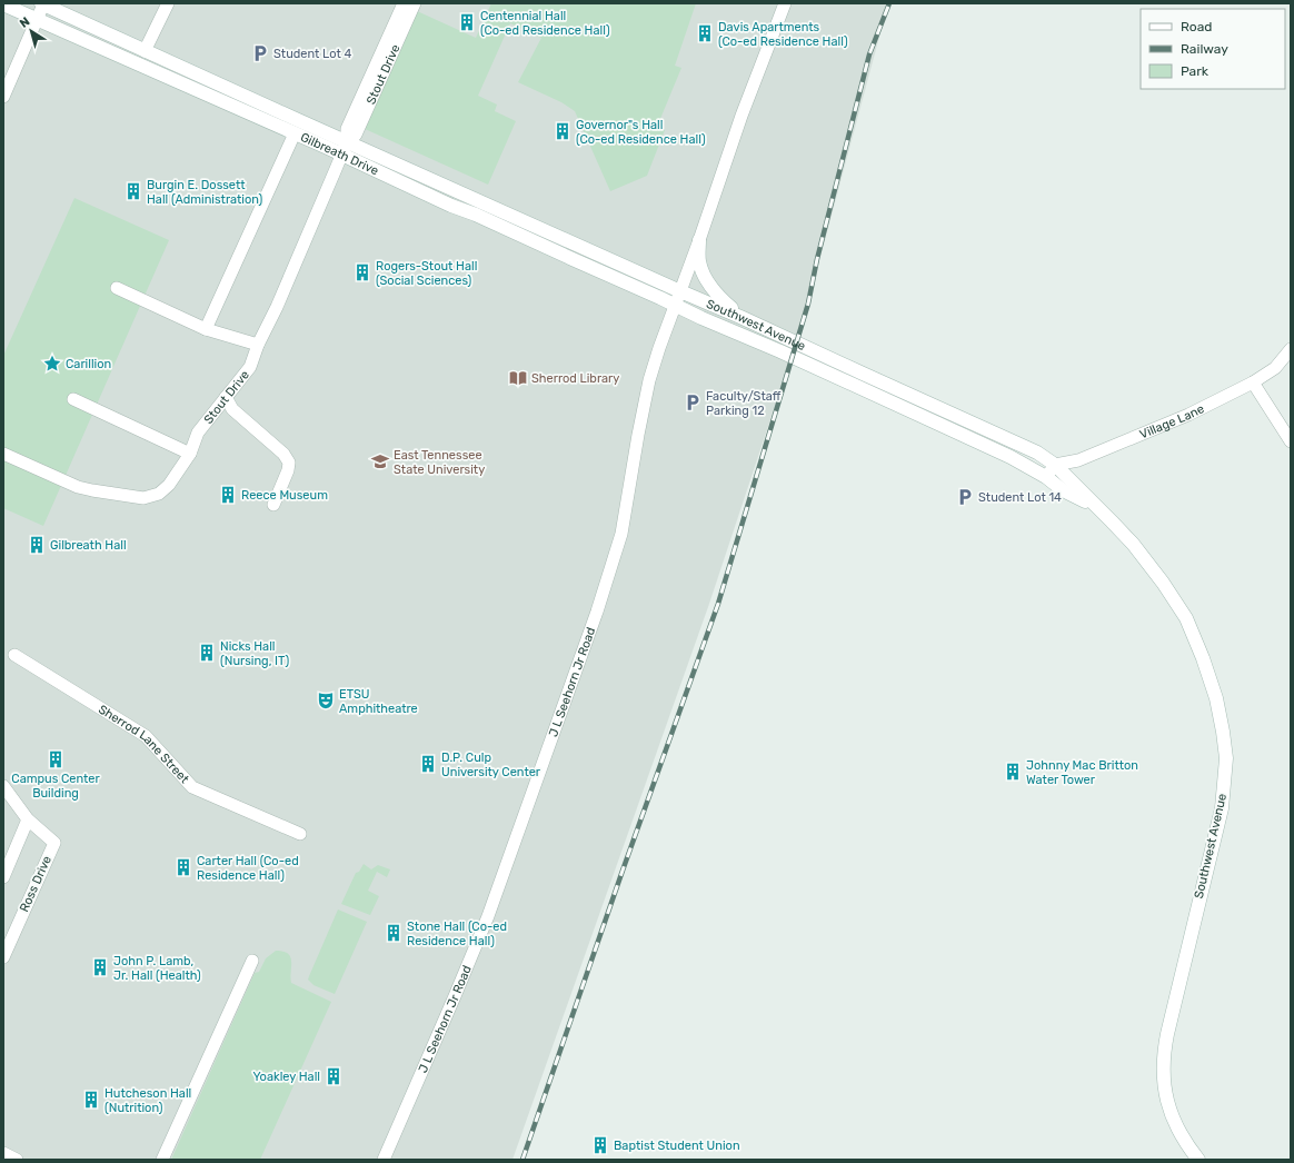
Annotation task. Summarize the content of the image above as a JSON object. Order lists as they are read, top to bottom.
{
  "streets": {
    "street": [
      "Stout Drive",
      "Gilbreath Drive",
      "Southwest Avenue",
      "Village Lane",
      "J L Seehorn Jr Road",
      "Sherrod Lane Street",
      "Ross Drive"
    ]
  },
  "crossings": [
    ["Stout Drive", "Gilbreath Drive"],
    ["Gilbreath Drive", "Southwest Avenue"],
    ["Gilbreath Drive", "J L Seehorn Jr Road"],
    ["Southwest Avenue", "Village Lane"],
    ["Southwest Avenue", "J L Seehorn Jr Road"]
  ],
  "places": {
    "building": [
      "Centennial Hall (Co-ed Residence Hall)",
      "Davis Apartments (Co-ed Residence Hall)",
      "Governor\"s Hall (Co-ed Residence Hall)",
      "Burgin E. Dossett Hall (Administration)",
      "Rogers-Stout Hall (Social Sciences)",
      "Reece Museum",
      "Gilbreath Hall",
      "Nicks Hall (Nursing, IT)",
      "Campus Center Building",
      "D.P. Culp University Center",
      "Johnny Mac Britton Water Tower",
      "Carter Hall (Co-ed Residence Hall)",
      "Stone Hall (Co-ed Residence Hall)",
      "John P. Lamb, Jr. Hall (Health)",
      "Yoakley Hall",
      "Hutcheson Hall (Nutrition)",
      "Baptist Student Union"
    ],
    "parking": ["Student Lot 4", "Faculty/Staff Parking 12", "Student Lot 14"],
    "place": ["Carillion"],
    "library": ["Sherrod Library"],
    "school or university": ["East Tennessee State University"],
    "theatre": ["ETSU Amphitheatre"]
  },
  "legend": ["Road", "Railway", "Park"],
  "north": "top left"
}
